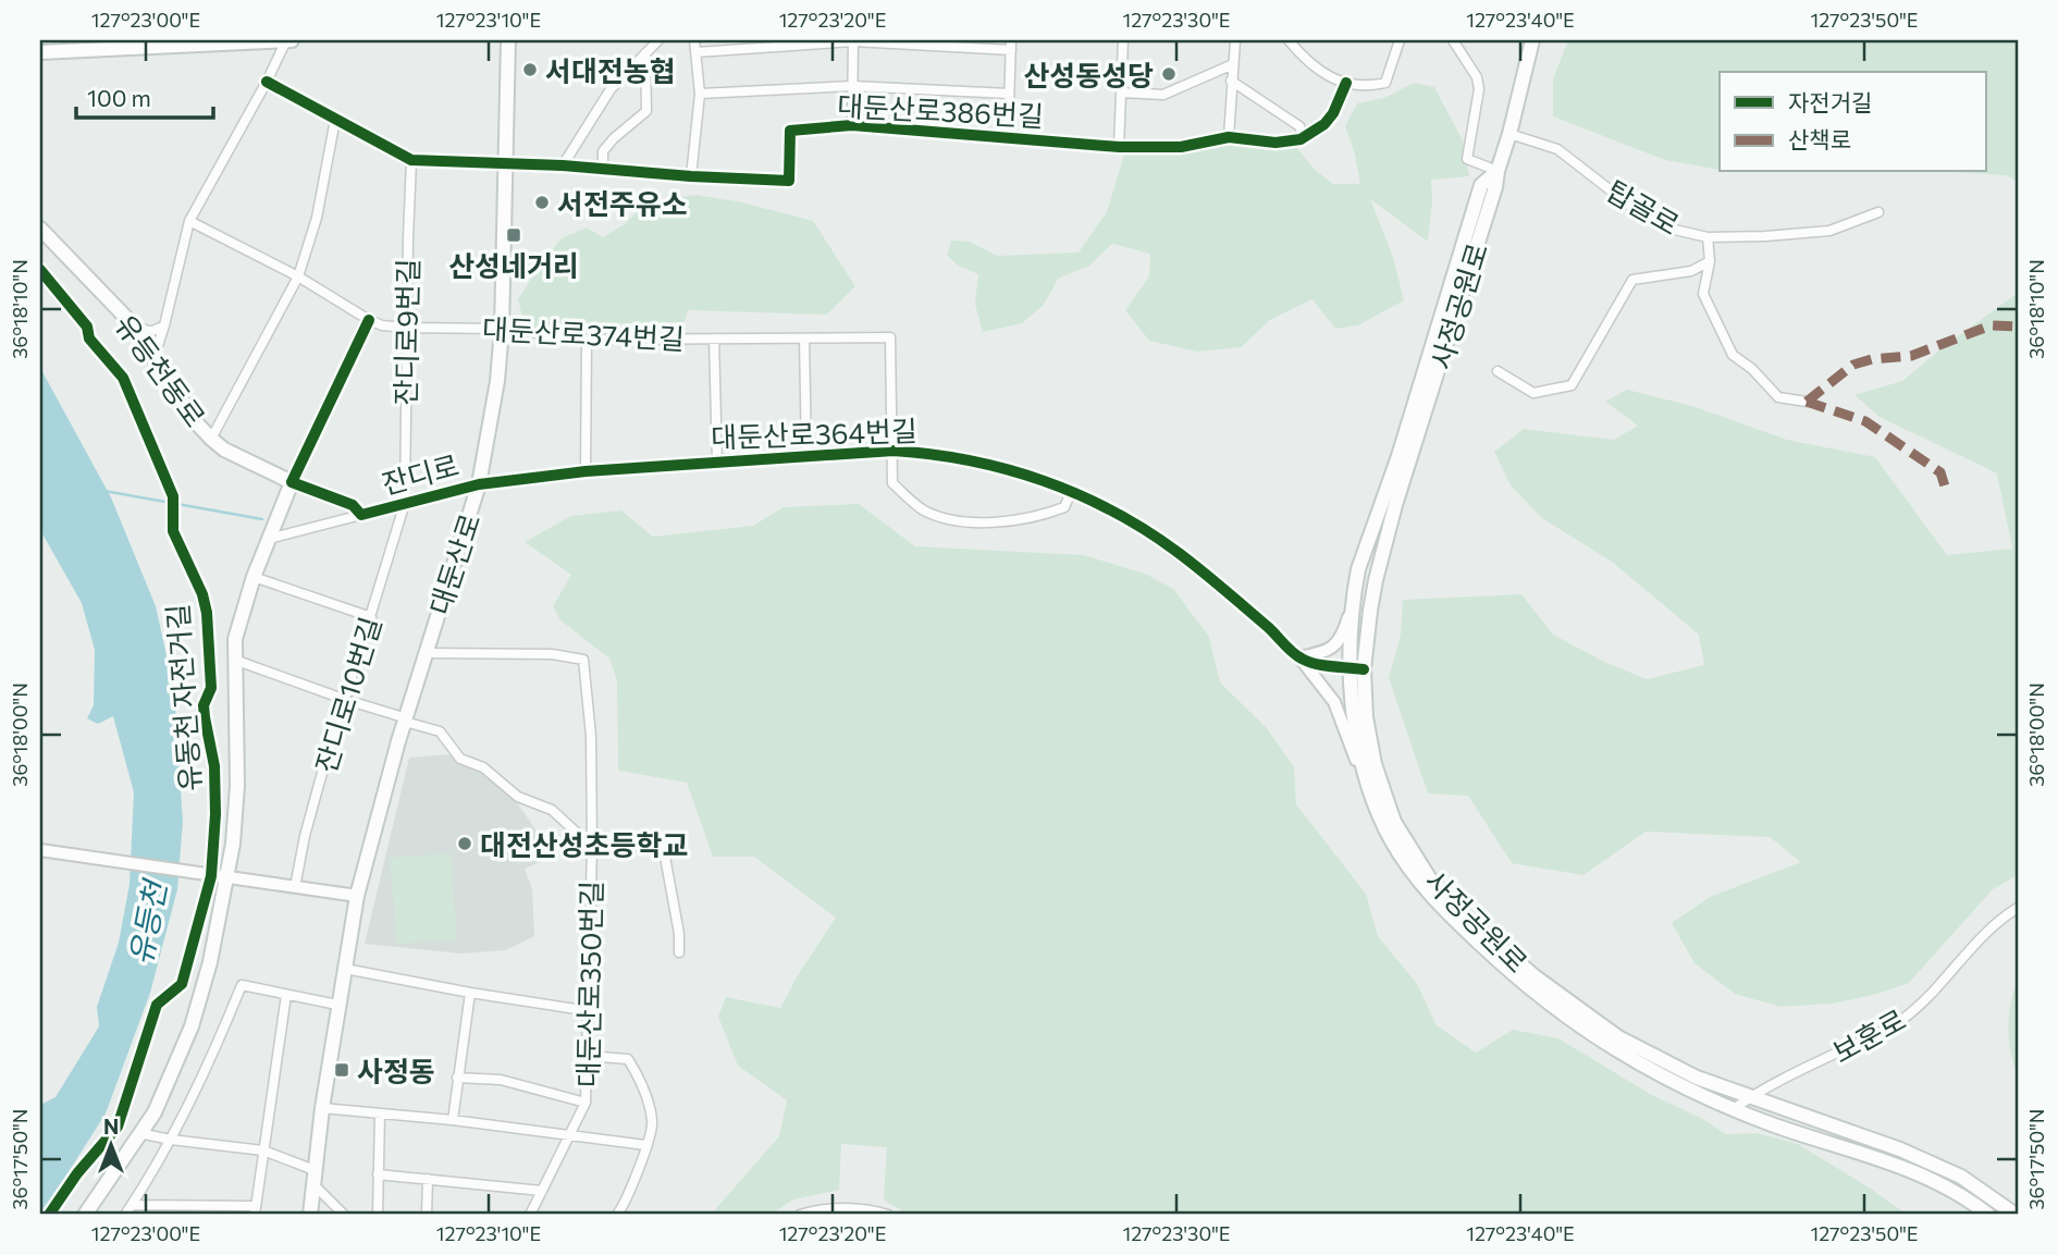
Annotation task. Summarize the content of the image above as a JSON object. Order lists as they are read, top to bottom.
{
  "streets": {
    "main road": ["사정공원로", "유등천동로", "대둔산로"],
    "street": [
      "대둔산로386번길",
      "탑골로",
      "잔디로9번길",
      "대둔산로374번길",
      "대둔산로364번길",
      "잔디로",
      "잔디로10번길",
      "대둔산로350번길",
      "보훈로"
    ],
    "cycle path": ["유동천 자전거길"]
  },
  "crossings": [
    ["대둔산로386번길", "잔디로9번길"],
    ["대둔산로386번길", "대둔산로"],
    ["탑골로", "사정공원로"],
    ["사정공원로", "대둔산로364번길"],
    ["사정공원로", "보훈로"],
    ["잔디로9번길", "대둔산로374번길"],
    ["잔디로9번길", "잔디로"],
    ["잔디로9번길", "잔디로10번길"],
    ["대둔산로374번길", "대둔산로364번길"],
    ["대둔산로374번길", "대둔산로"],
    ["유등천동로", "잔디로"],
    ["대둔산로364번길", "잔디로"],
    ["대둔산로364번길", "대둔산로"],
    ["잔디로", "대둔산로"],
    ["잔디로", "잔디로10번길"],
    ["대둔산로", "대둔산로350번길"]
  ],
  "water": ["유등천"],
  "places": {
    "other": [
      "서대전농협",
      "산성동성당",
      "서전주유소",
      "대전산성초등학교"
    ],
    "transit": ["산성네거리", "사정동"]
  },
  "legend": ["자전거길", "산책로"],
  "scale_bar": "100 m",
  "north": "top",
  "coordinates": [
    "127°23'00\"E",
    "127°23'10\"E",
    "127°23'20\"E",
    "127°23'30\"E",
    "127°23'40\"E",
    "127°23'50\"E",
    "36°18'10\"N",
    "36°18'00\"N",
    "36°17'50\"N"
  ]
}
